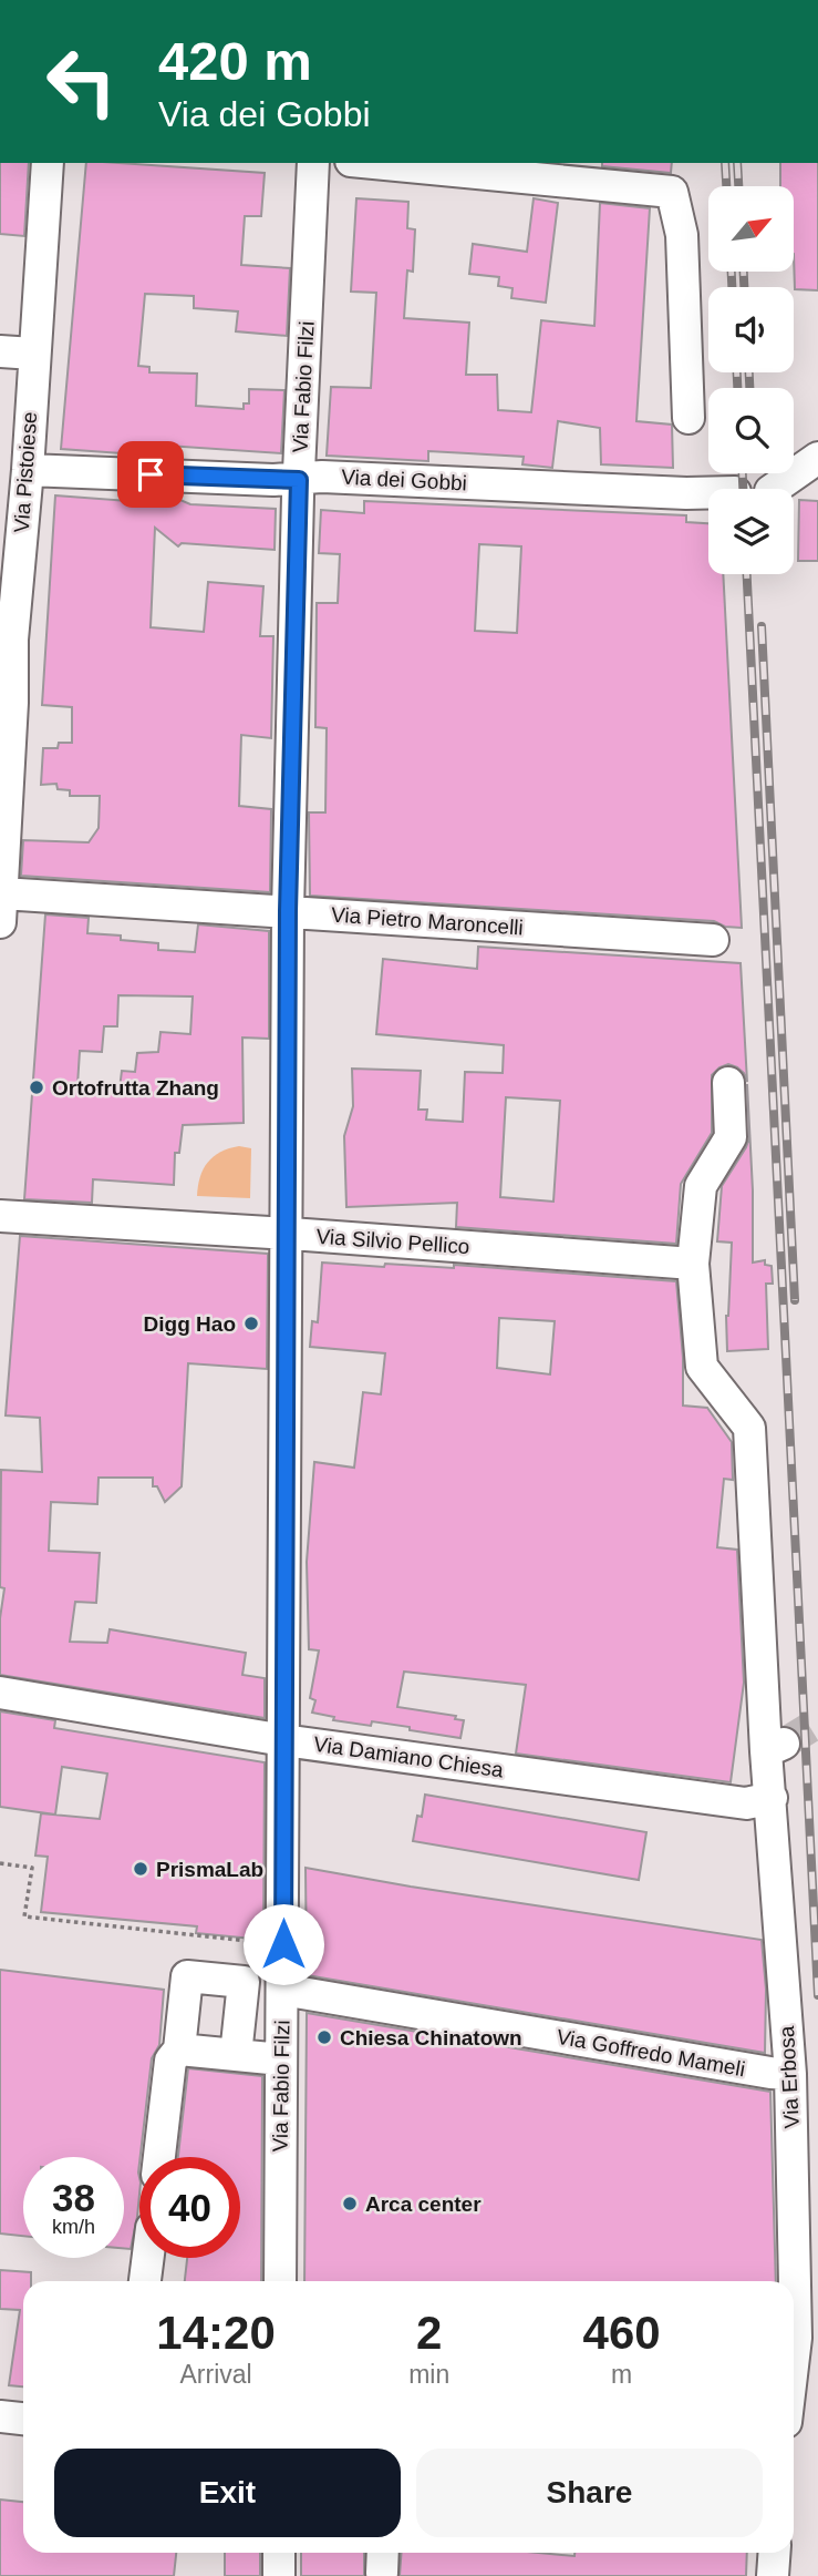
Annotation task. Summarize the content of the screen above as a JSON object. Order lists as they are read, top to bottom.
{
  "streets": {
    "street": [
      "Via Fabio Filzi",
      "Via Pistoiese",
      "Via dei Gobbi",
      "Via Pietro Maroncelli",
      "Via Silvio Pellico",
      "Via Damiano Chiesa",
      "Via Goffredo Mameli",
      "Via Erbosa"
    ]
  },
  "crossings": [
    ["Via Fabio Filzi", "Via dei Gobbi"],
    ["Via Fabio Filzi", "Via Pietro Maroncelli"],
    ["Via Fabio Filzi", "Via Silvio Pellico"],
    ["Via Fabio Filzi", "Via Damiano Chiesa"],
    ["Via Fabio Filzi", "Via Goffredo Mameli"],
    ["Via Pistoiese", "Via dei Gobbi"],
    ["Via Pistoiese", "Via Pietro Maroncelli"],
    ["Via Silvio Pellico", "Via Erbosa"],
    ["Via Damiano Chiesa", "Via Erbosa"],
    ["Via Goffredo Mameli", "Via Erbosa"]
  ],
  "places": [
    "Ortofrutta Zhang",
    "Digg Hao",
    "PrismaLab",
    "Chiesa Chinatown",
    "Arca center"
  ],
  "north": "top right",
  "page": {
    "turn": ["420 m", "Via dei Gobbi"],
    "speed": "38 km/h",
    "limit": "40",
    "eta": [
      "14:20",
      "Arrival",
      "2",
      "min",
      "460",
      "m"
    ],
    "buttons": ["Exit", "Share"]
  }
}
